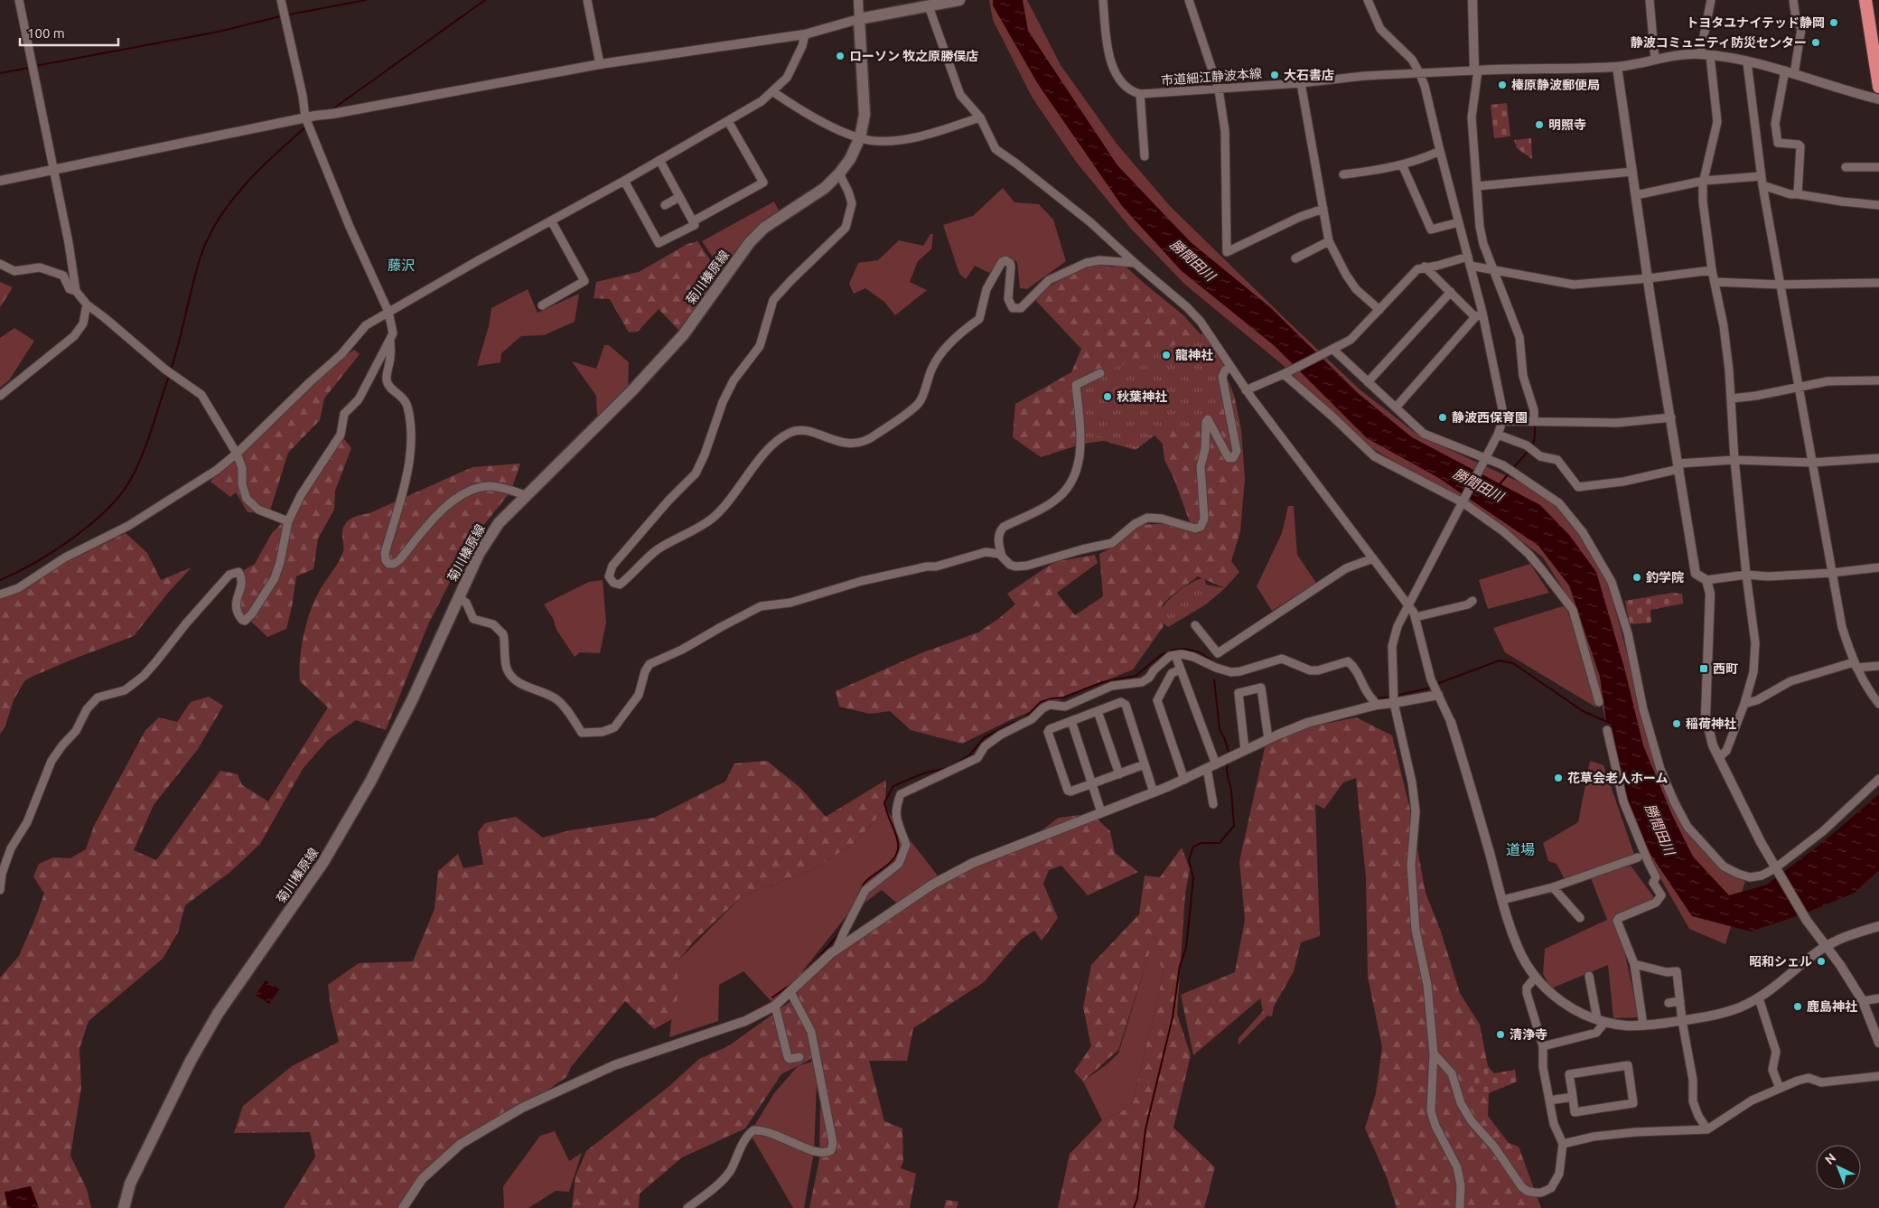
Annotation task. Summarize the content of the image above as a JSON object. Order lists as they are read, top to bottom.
{
  "streets": {
    "main road": ["菊川榛原線"],
    "street": ["市道細江静波本線"]
  },
  "districts": ["藤沢", "道場"],
  "water": ["勝間田川"],
  "places": {
    "other": [
      "トヨタユナイテッド静岡",
      "静波コミュニティ防災センター",
      "ローソン 牧之原勝俣店",
      "大石書店",
      "榛原静波郵便局",
      "明照寺",
      "龍神社",
      "秋葉神社",
      "静波西保育園",
      "釣学院",
      "稲荷神社",
      "花草会老人ホーム",
      "昭和シェル",
      "鹿島神社",
      "清浄寺"
    ],
    "transit": ["西町"]
  },
  "scale_bar": "100 m",
  "north": "top left"
}
